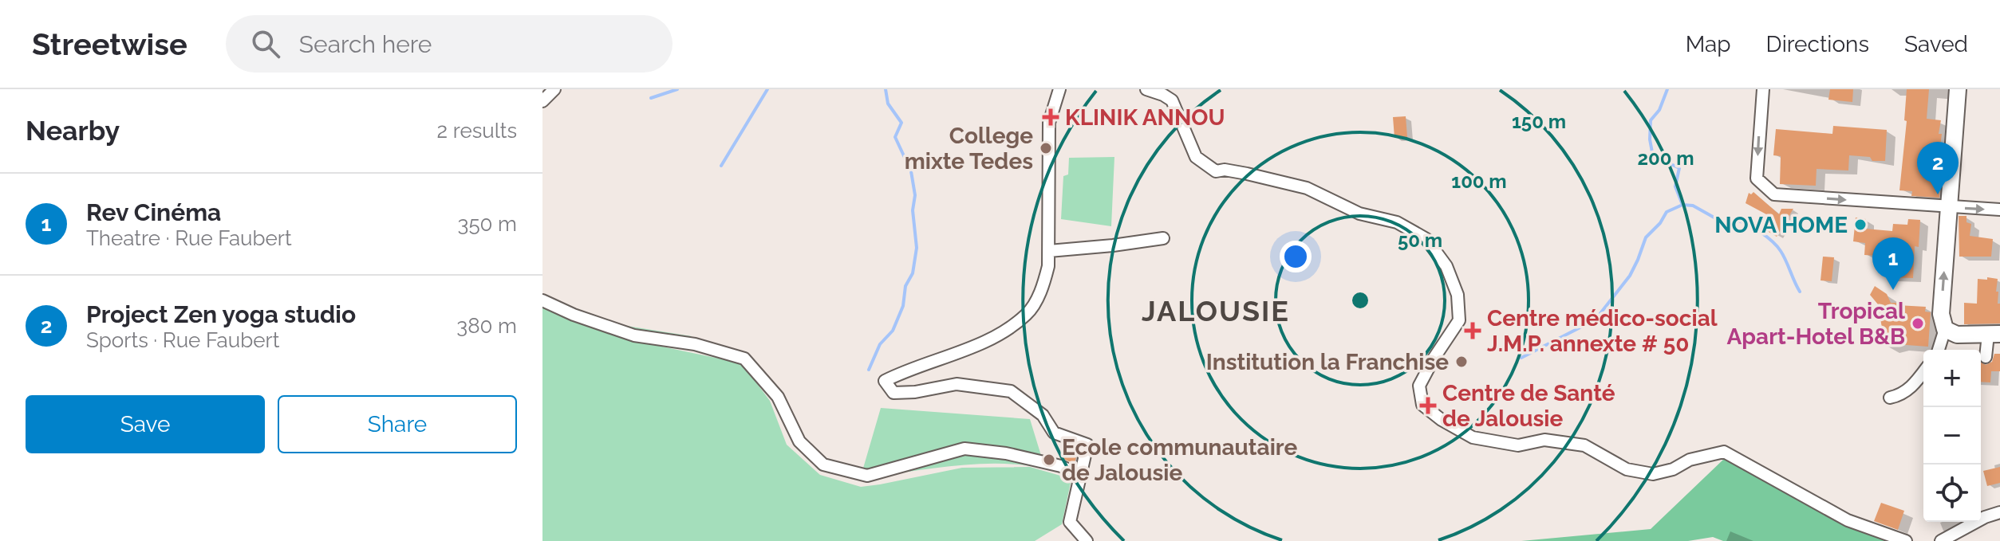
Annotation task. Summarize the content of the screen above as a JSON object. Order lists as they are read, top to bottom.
{
  "districts": ["JALOUSIE"],
  "places": {
    "health": ["KLINIK ANNOU", "Centre médico-social J.M.P. annexte # 50", "Centre de Santé de Jalousie"],
    "other": [
      "College mixte Tedes",
      "NOVA HOME",
      "Tropical Apart-Hotel B&B",
      "Institution la Franchise",
      "Ecole communautaire de Jalousie"
    ]
  },
  "page": {
    "header": "Streetwise",
    "search": "Search here",
    "nav": ["Map", "Directions", "Saved"],
    "heading": ["Nearby", "2 results"],
    "pins": ["2", "1"],
    "list": [
      {
        "mark": "1",
        "name": "Rev Cinéma",
        "note": "Theatre · Rue Faubert",
        "value": "350 m"
      },
      {
        "mark": "2",
        "name": "Project Zen yoga studio",
        "note": "Sports · Rue Faubert",
        "value": "380 m"
      }
    ],
    "map_buttons": ["+", "−"],
    "buttons": ["Save", "Share"]
  },
  "rings": [
    "150 m",
    "200 m",
    "100 m",
    "50 m"
  ]
}
